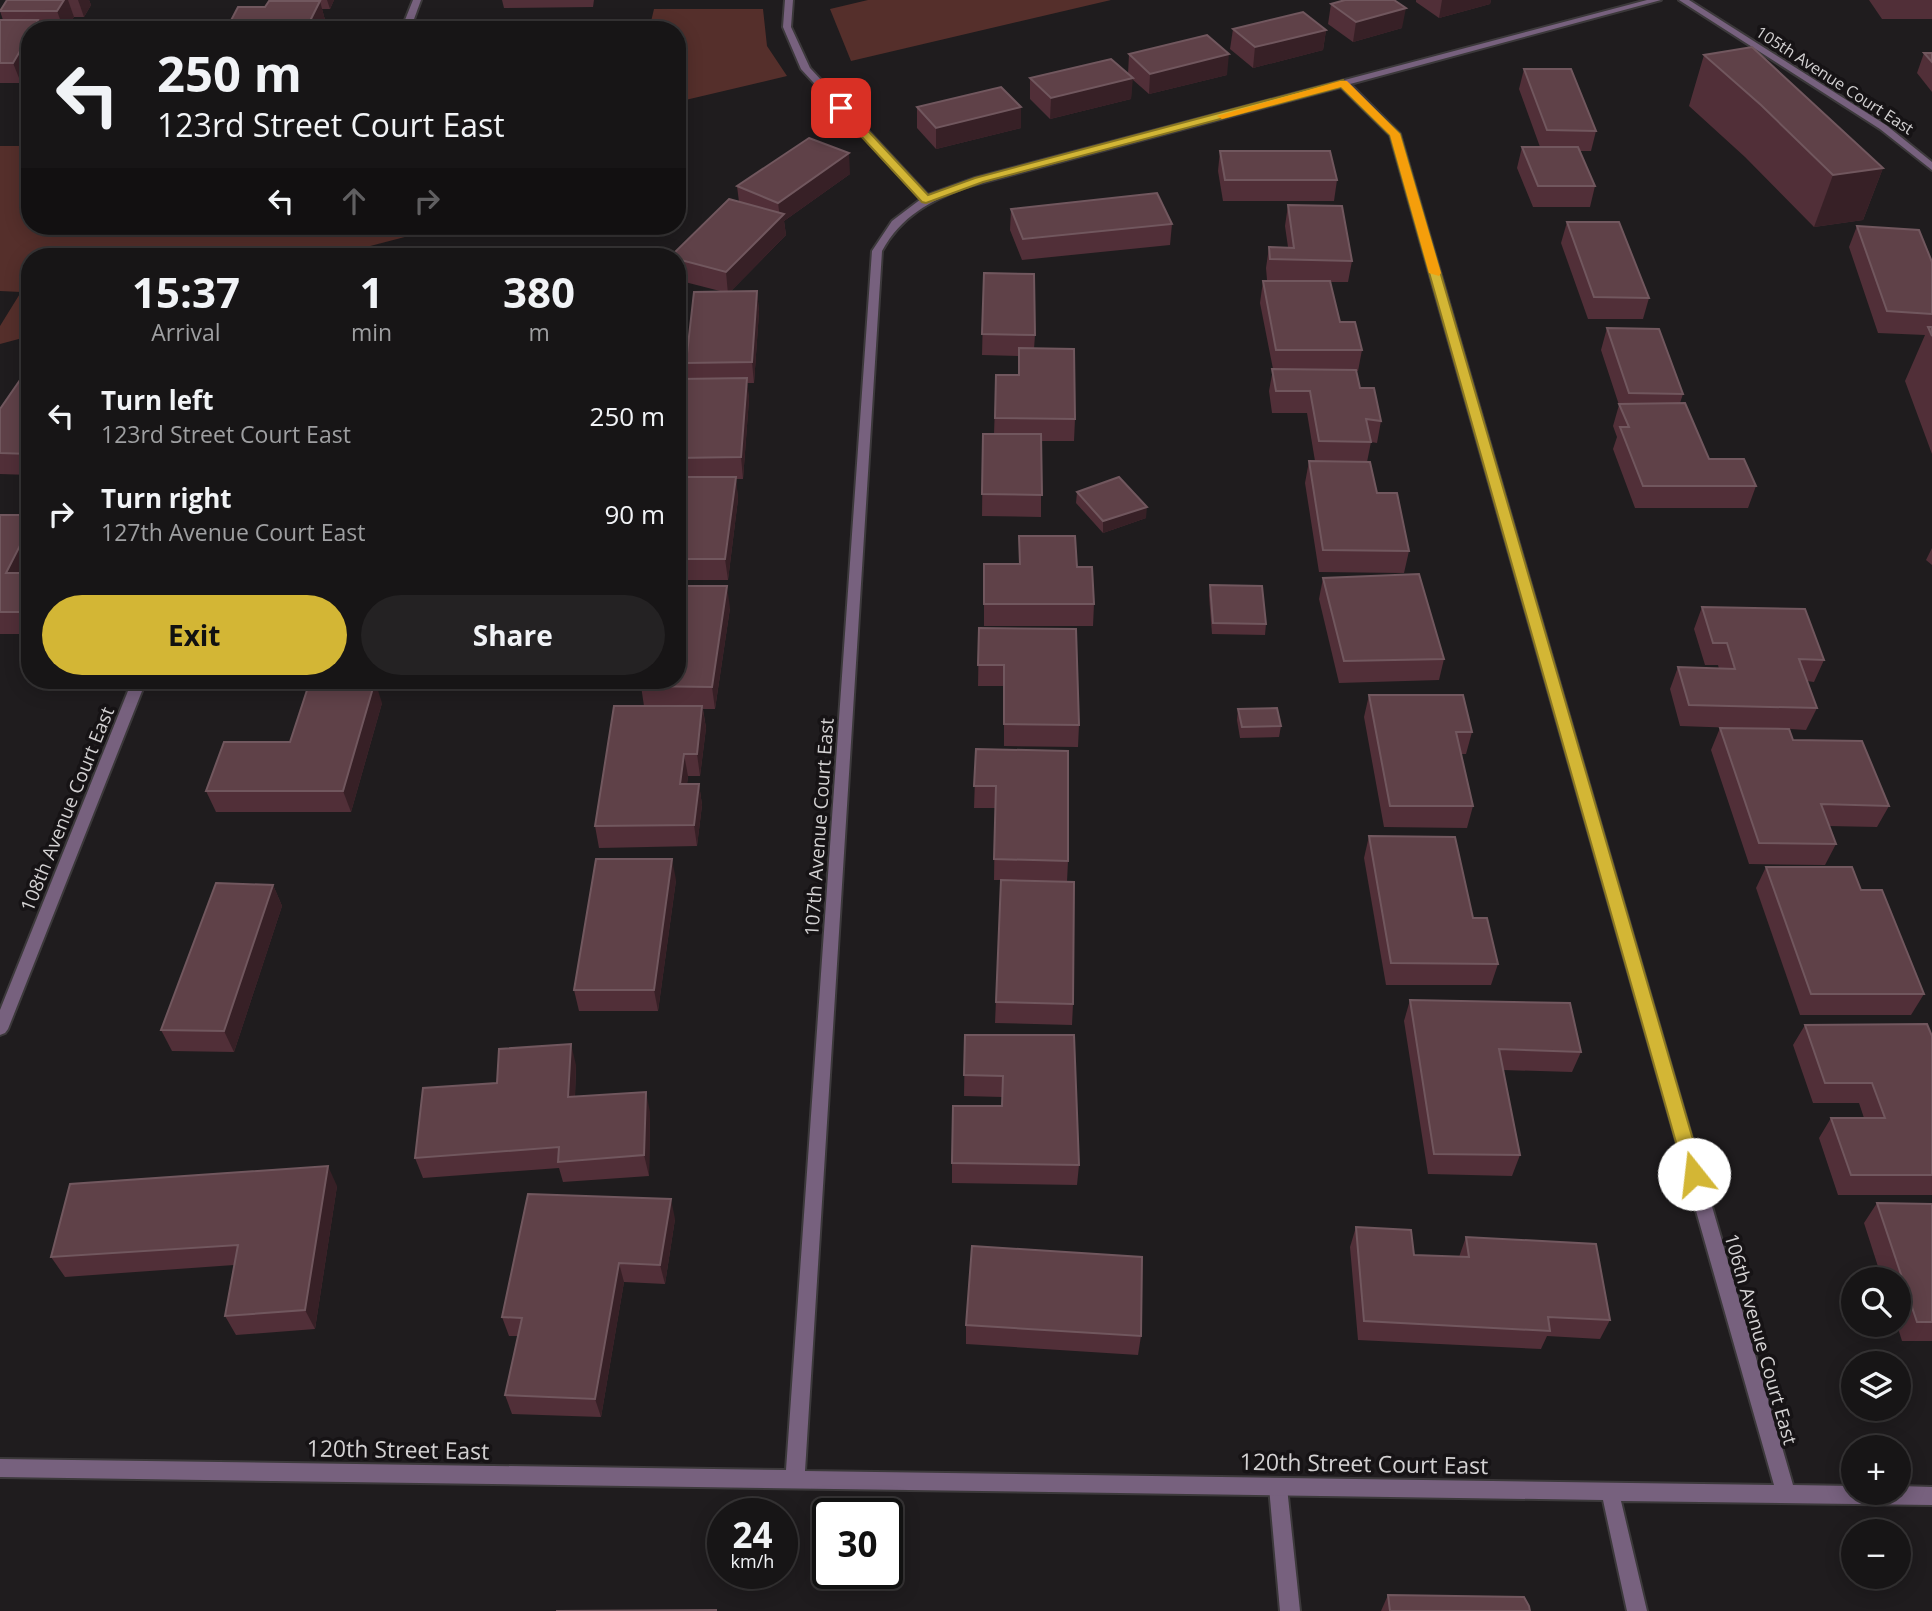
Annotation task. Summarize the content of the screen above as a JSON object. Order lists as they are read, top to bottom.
{
  "streets": {
    "street": [
      "105th Avenue Court East",
      "108th Avenue Court East",
      "107th Avenue Court East",
      "106th Avenue Court East",
      "120th Street East",
      "120th Street Court East"
    ]
  },
  "crossings": [
    ["107th Avenue Court East", "106th Avenue Court East"],
    ["107th Avenue Court East", "120th Street East"],
    ["107th Avenue Court East", "120th Street Court East"],
    ["106th Avenue Court East", "120th Street Court East"],
    ["120th Street East", "120th Street Court East"]
  ],
  "page": {
    "turn": ["250 m", "123rd Street Court East"],
    "eta": [
      "15:37",
      "Arrival",
      "1",
      "min",
      "380",
      "m"
    ],
    "list": [
      {
        "name": "Turn left",
        "note": "123rd Street Court East",
        "value": "250 m"
      },
      {
        "name": "Turn right",
        "note": "127th Avenue Court East",
        "value": "90 m"
      }
    ],
    "buttons": ["Exit", "Share"],
    "map_buttons": ["+", "−"],
    "speed": "24 km/h",
    "limit": "30"
  }
}
